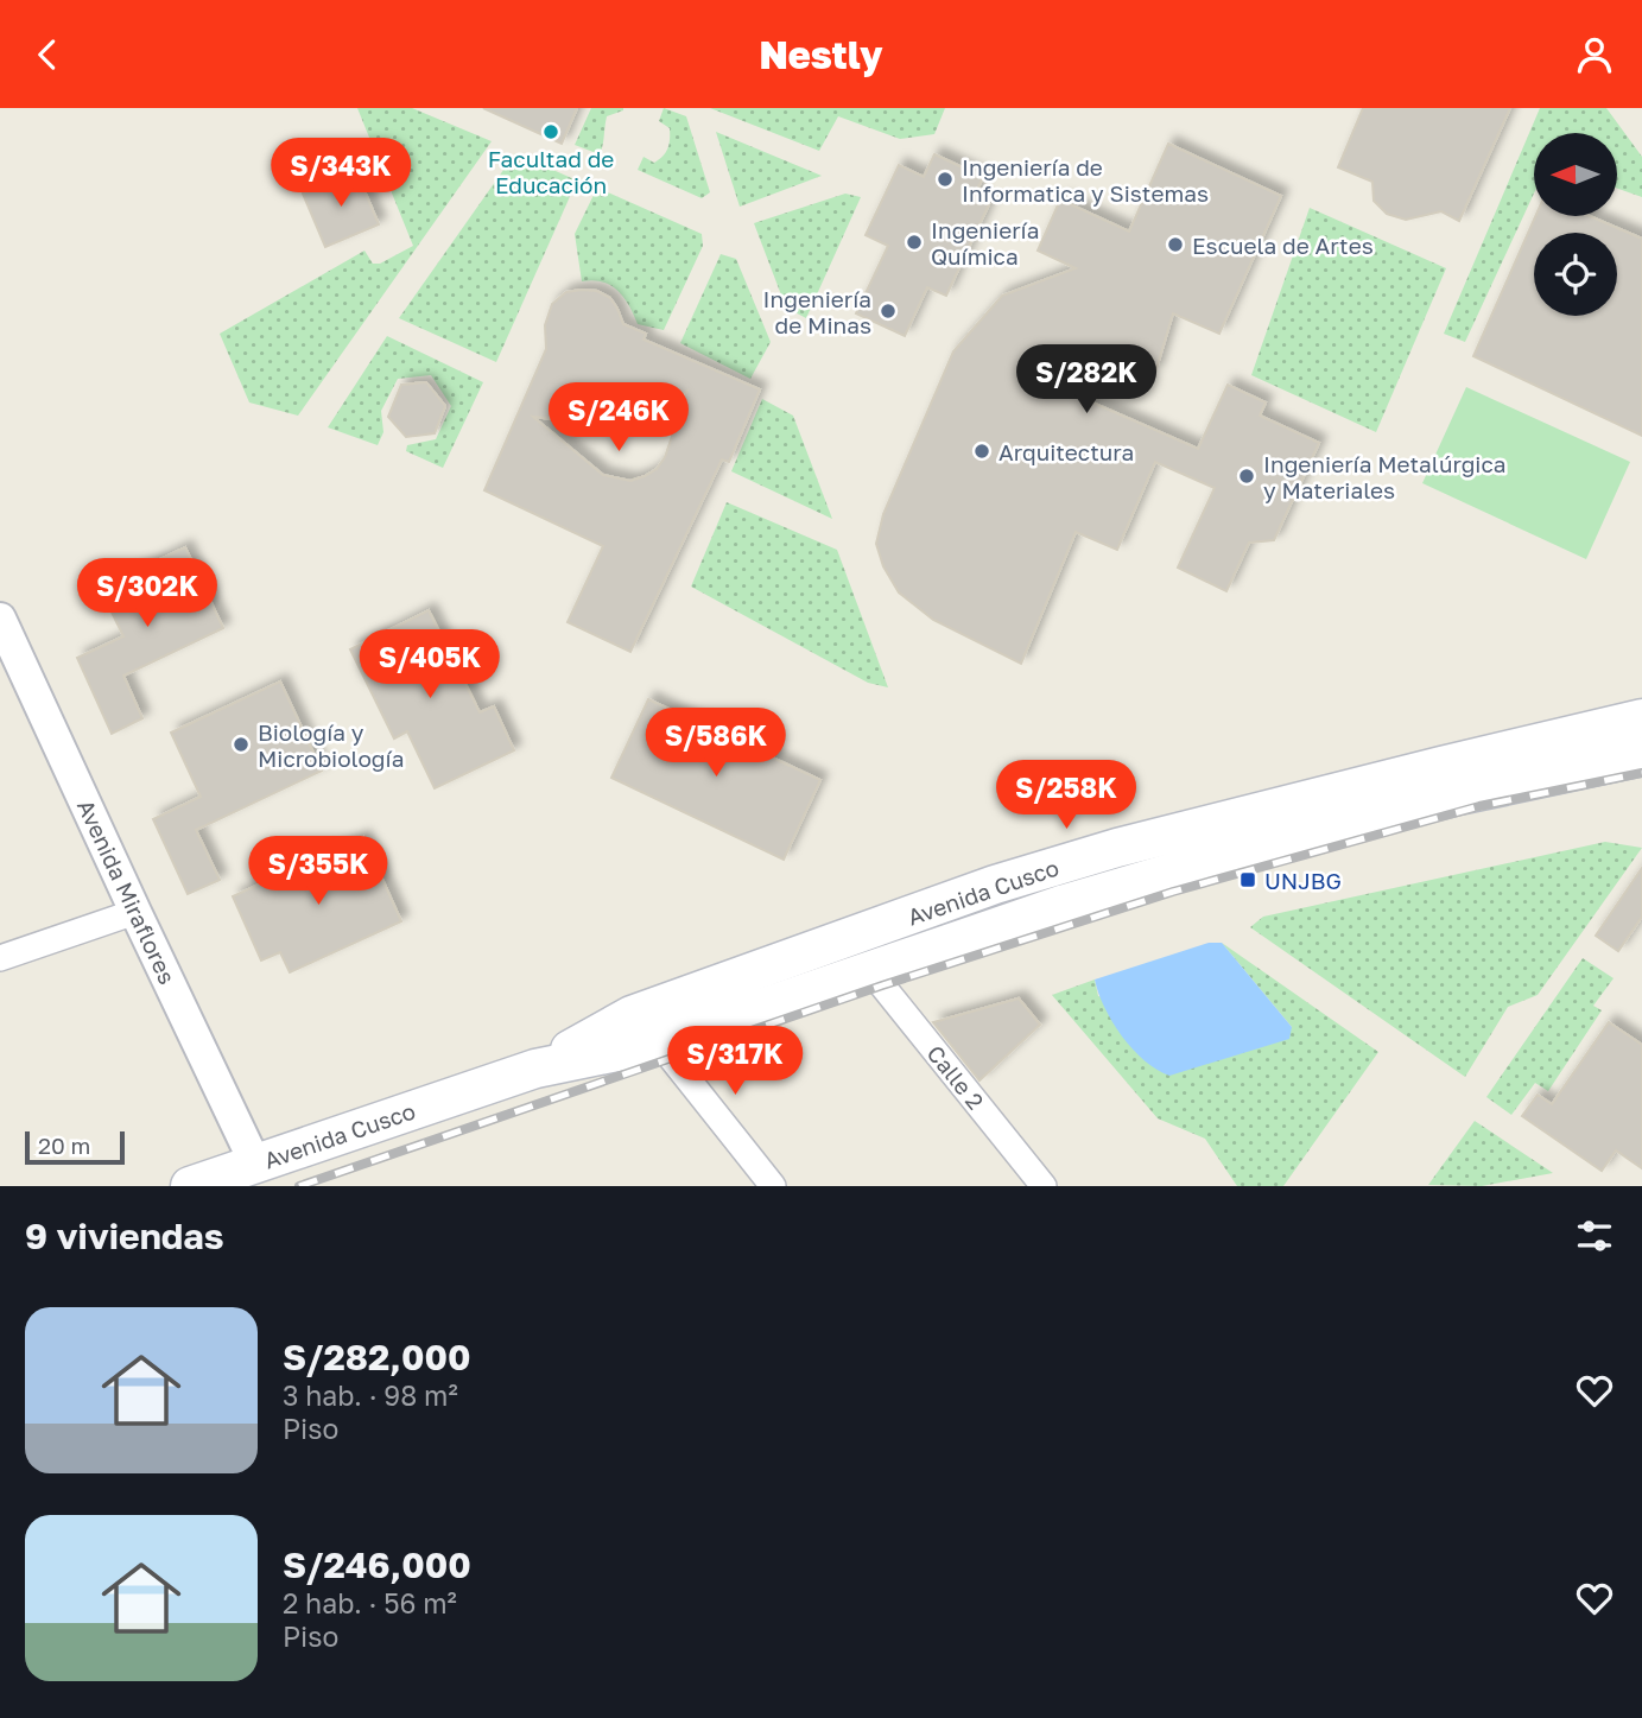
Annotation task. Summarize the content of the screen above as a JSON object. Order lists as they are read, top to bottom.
{
  "streets": {
    "main road": ["Avenida Cusco"],
    "street": ["Avenida Miraflores", "Calle 2"]
  },
  "crossings": [
    ["Avenida Miraflores", "Avenida Cusco"],
    ["Avenida Cusco", "Calle 2"]
  ],
  "places": {
    "other": [
      "Facultad de Educación",
      "Ingeniería de Informatica y Sistemas",
      "Ingeniería Química",
      "Escuela de Artes",
      "Ingeniería de Minas",
      "Arquitectura",
      "Ingeniería Metalúrgica y Materiales",
      "Biología y Microbiología"
    ],
    "transit": ["UNJBG"]
  },
  "scale_bar": "20 m",
  "north": "left",
  "page": {
    "header": "Nestly",
    "price": [
      "S/343K",
      "S/282K",
      "S/246K",
      "S/302K",
      "S/405K",
      "S/586K",
      "S/258K",
      "S/355K",
      "S/317K"
    ],
    "scale": "20 m",
    "heading": "9 viviendas",
    "list": [
      {
        "name": "S/282,000",
        "note": "3 hab. · 98 m² · Piso"
      },
      {
        "name": "S/246,000",
        "note": "2 hab. · 56 m² · Piso"
      }
    ]
  }
}
